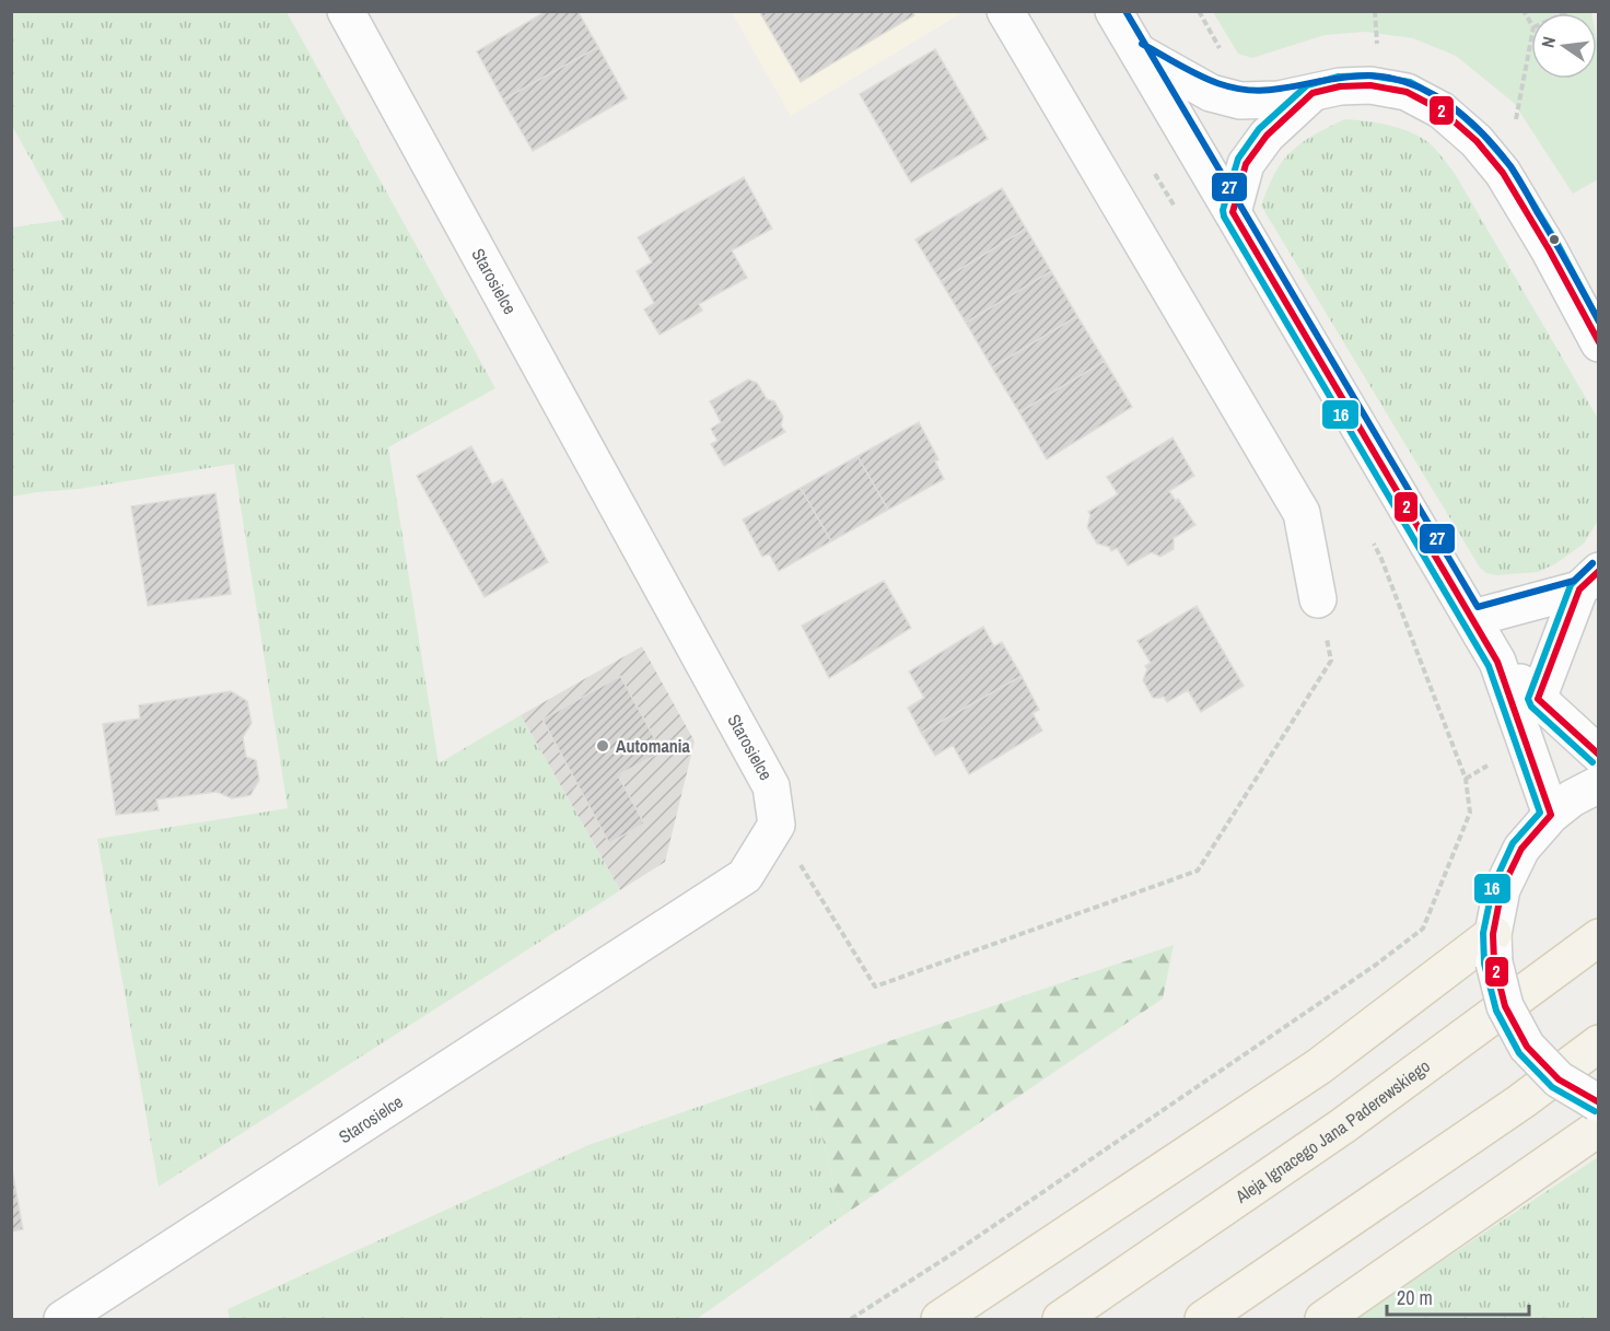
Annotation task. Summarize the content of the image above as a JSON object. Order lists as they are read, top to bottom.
{
  "streets": {
    "main road": ["Aleja Ignacego Jana Paderewskiego"],
    "street": ["Starosielce"]
  },
  "places": ["Automania"],
  "lines": ["transit line 27", "transit line 16", "transit line 2"],
  "scale_bar": "20 m",
  "north": "left"
}
